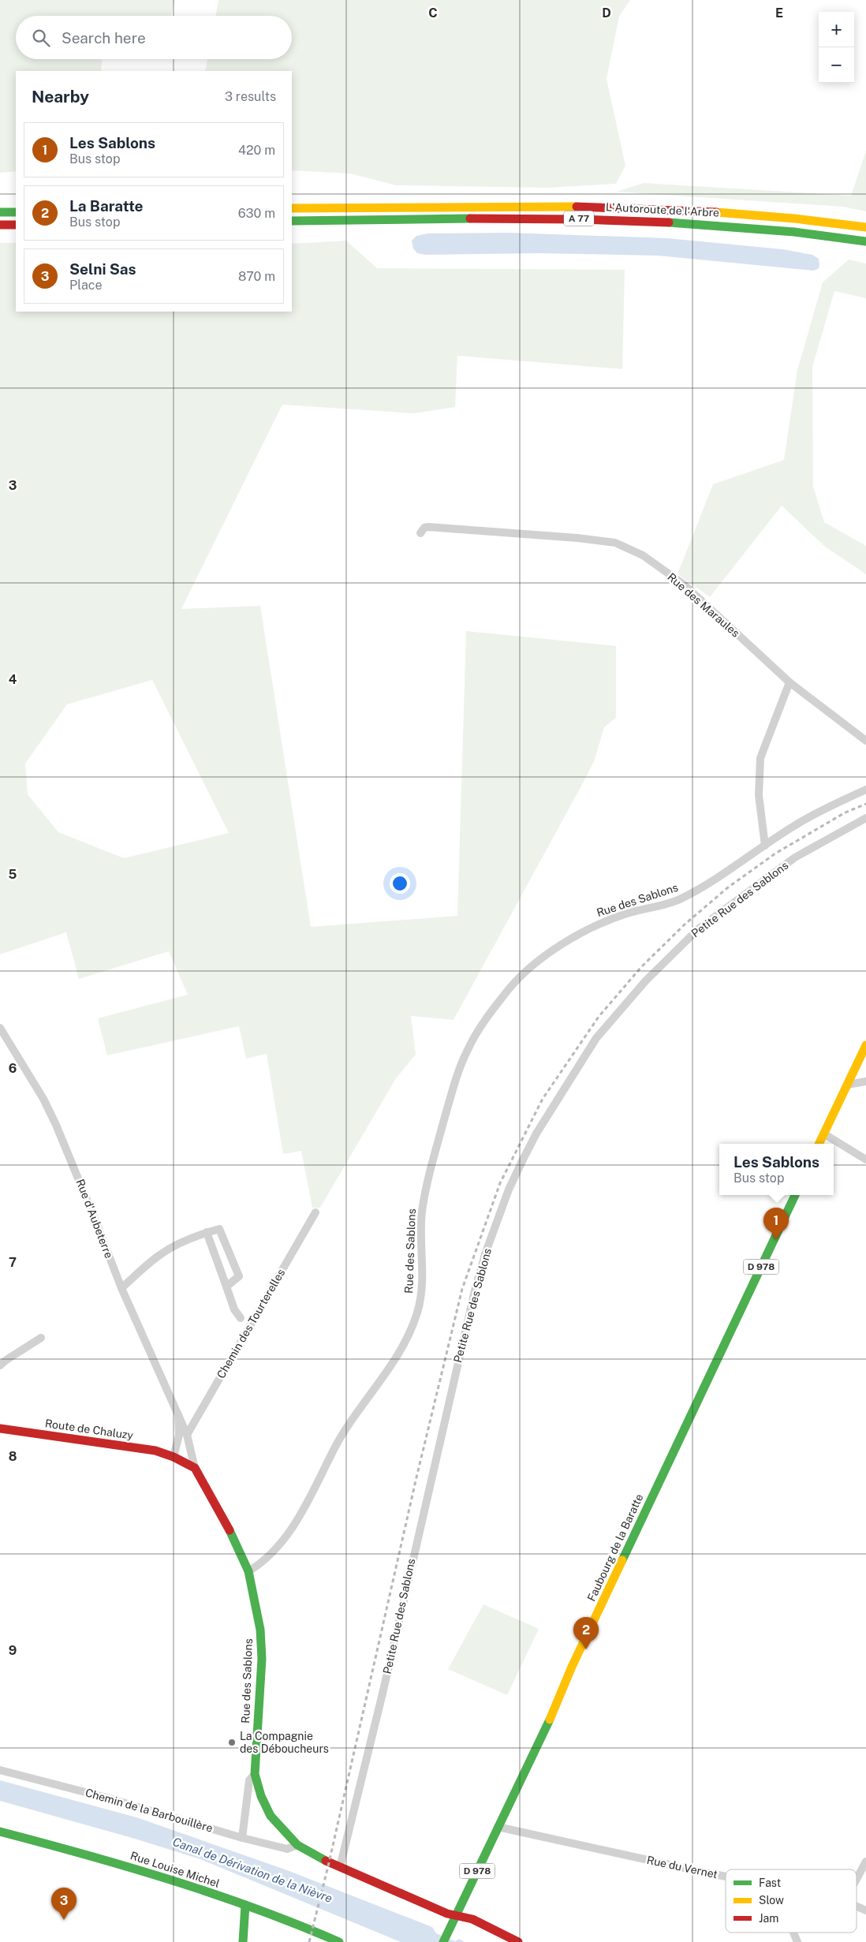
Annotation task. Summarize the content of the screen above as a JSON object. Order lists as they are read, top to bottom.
{
  "streets": {
    "main road": [
      "L'Autoroute de l'Arbre",
      "A 77",
      "Rue des Sablons",
      "D 978",
      "Route de Chaluzy",
      "Faubourg de la Baratte",
      "Rue Louise Michel"
    ],
    "street": [
      "Rue des Maraules",
      "Petite Rue des Sablons",
      "Rue d'Aubeterre",
      "Chemin des Tourterelles",
      "Chemin de la Barbouillère",
      "Rue du Vernet"
    ]
  },
  "crossings": [
    ["Petite Rue des Sablons", "Rue des Sablons"],
    ["Rue des Sablons", "D 978"],
    ["Rue des Sablons", "Faubourg de la Baratte"],
    ["Rue des Sablons", "Chemin de la Barbouillère"],
    ["Rue d'Aubeterre", "Chemin des Tourterelles"],
    ["Rue d'Aubeterre", "Route de Chaluzy"],
    ["D 978", "Faubourg de la Baratte"],
    ["Faubourg de la Baratte", "Rue du Vernet"]
  ],
  "water": ["Canal de Dérivation de la Nièvre"],
  "places": ["La Compagnie des Déboucheurs"],
  "legend": ["Fast", "Slow", "Jam"],
  "page": {
    "map_buttons": ["+", "−"],
    "search": "Search here",
    "heading": ["Nearby", "3 results"],
    "list": [
      {
        "mark": "1",
        "name": "Les Sablons",
        "note": "Bus stop",
        "value": "420 m"
      },
      {
        "mark": "2",
        "name": "La Baratte",
        "note": "Bus stop",
        "value": "630 m"
      },
      {
        "mark": "3",
        "name": "Selni Sas",
        "note": "Place",
        "value": "870 m"
      }
    ],
    "popup": ["Les Sablons", "Bus stop"],
    "pins": ["1", "2", "3"]
  },
  "grid": {
    "columns": ["C", "D", "E"],
    "rows": [
      "3",
      "4",
      "5",
      "6",
      "7",
      "8",
      "9"
    ]
  }
}
